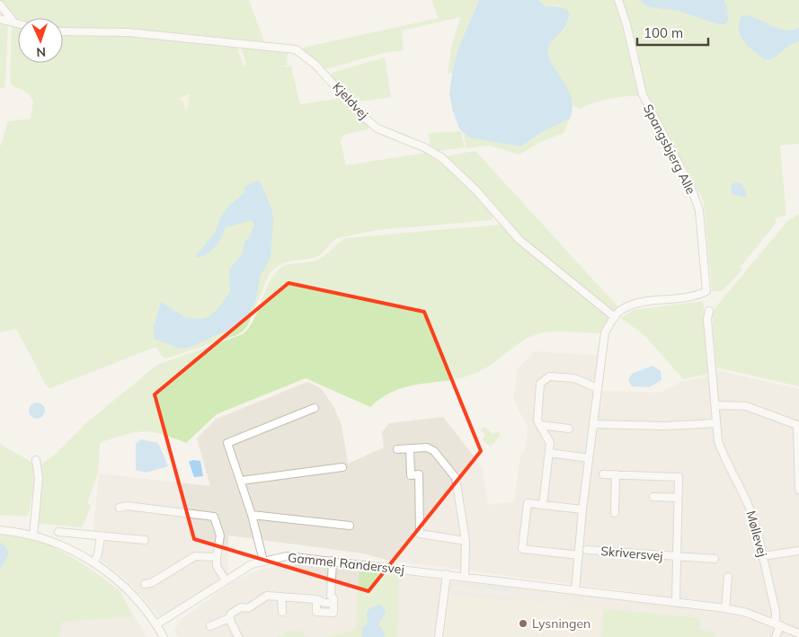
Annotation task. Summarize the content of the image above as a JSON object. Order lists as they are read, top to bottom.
{
  "streets": {
    "street": [
      "Kjeldvej",
      "Spangsbjerg Alle",
      "Møllevej",
      "Skriversvej",
      "Gammel Randersvej"
    ]
  },
  "crossings": [
    ["Kjeldvej", "Spangsbjerg Alle"],
    ["Spangsbjerg Alle", "Gammel Randersvej"],
    ["Møllevej", "Gammel Randersvej"],
    ["Skriversvej", "Gammel Randersvej"]
  ],
  "places": ["Lysningen"],
  "scale_bar": "100 m",
  "north": "bottom"
}
